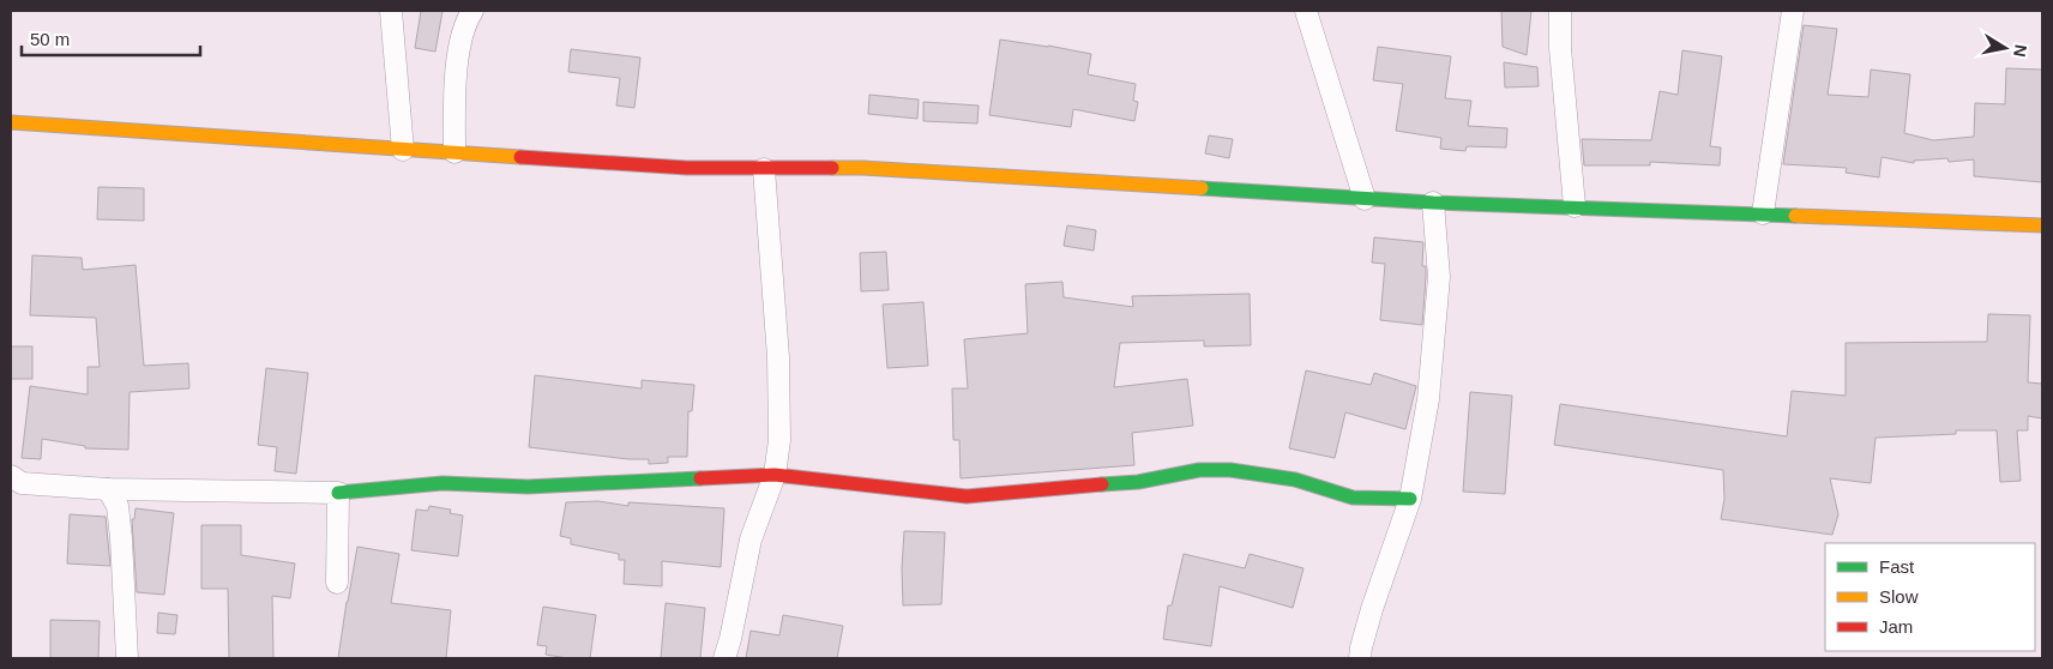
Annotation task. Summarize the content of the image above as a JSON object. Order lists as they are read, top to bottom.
{
  "legend": ["Fast", "Slow", "Jam"],
  "scale_bar": "50 m",
  "north": "right"
}
